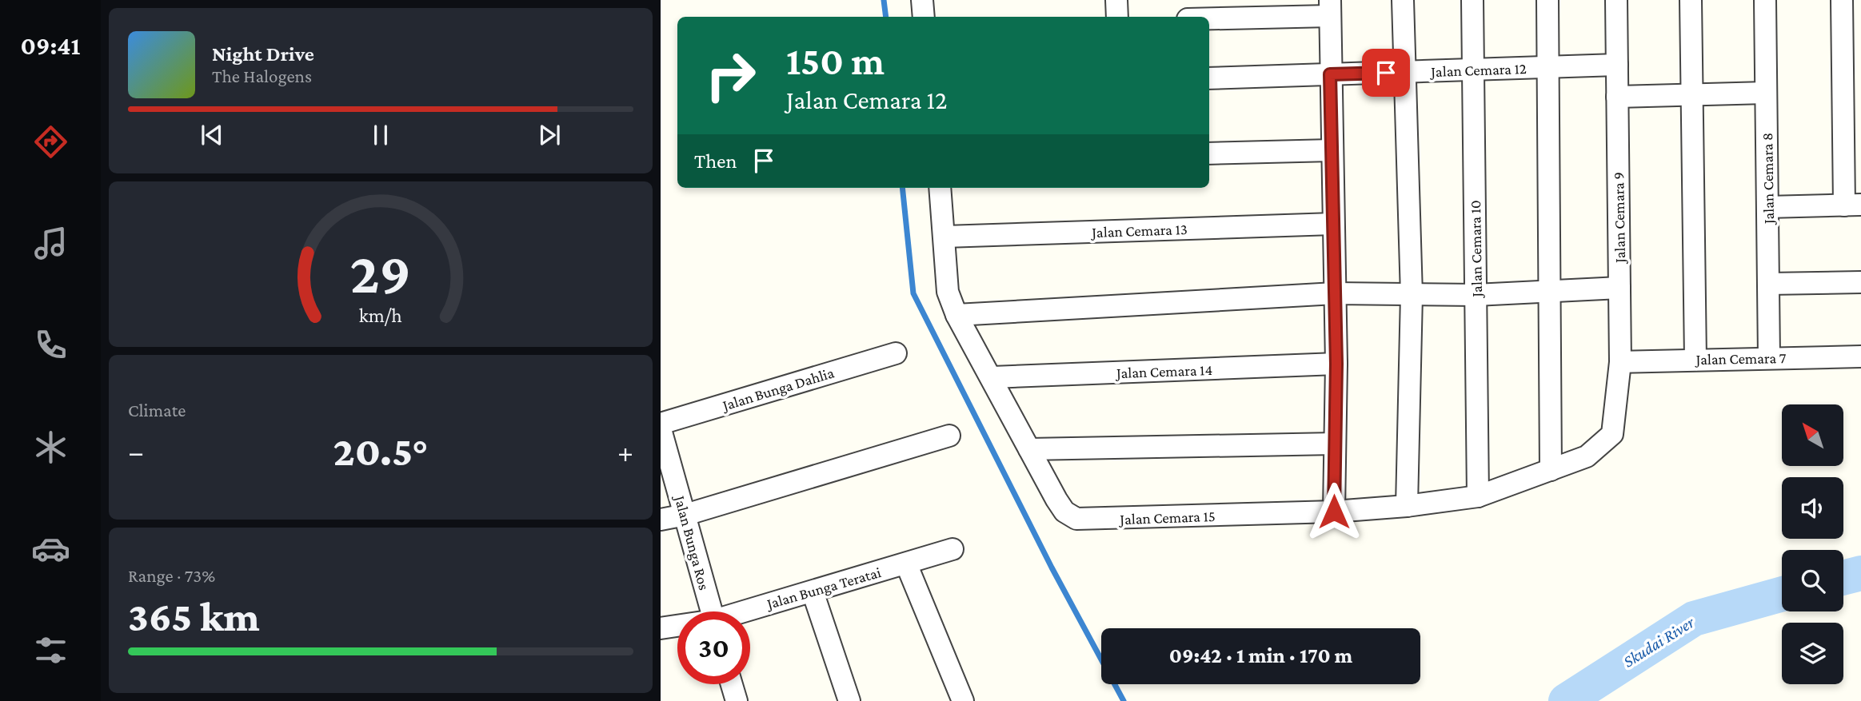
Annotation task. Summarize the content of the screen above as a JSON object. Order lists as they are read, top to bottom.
{
  "streets": {
    "street": [
      "Jalan Cemara 12",
      "Jalan Cemara 8",
      "Jalan Cemara 9",
      "Jalan Cemara 13",
      "Jalan Cemara 10",
      "Jalan Cemara 7",
      "Jalan Cemara 14",
      "Jalan Bunga Dahlia",
      "Jalan Cemara 15",
      "Jalan Bunga Ros",
      "Jalan Bunga Teratai"
    ]
  },
  "crossings": [
    ["Jalan Cemara 12", "Jalan Cemara 9"],
    ["Jalan Cemara 12", "Jalan Cemara 10"],
    ["Jalan Cemara 8", "Jalan Cemara 7"],
    ["Jalan Cemara 9", "Jalan Cemara 7"],
    ["Jalan Cemara 9", "Jalan Cemara 15"],
    ["Jalan Cemara 13", "Jalan Cemara 15"],
    ["Jalan Cemara 10", "Jalan Cemara 15"],
    ["Jalan Cemara 14", "Jalan Cemara 15"]
  ],
  "water": ["Skudai River"],
  "north": "top left",
  "page": {
    "tabs": "09:41",
    "turn": ["150 m", "Jalan Cemara 12"],
    "song": ["Night Drive", "The Halogens"],
    "then": "Then",
    "tile": [
      "Climate",
      ["Range · 73%", "365 km"]
    ],
    "heat": ["−", "20.5°", "+"],
    "limit": "30",
    "trip": "09:42 · 1 min · 170 m",
    "gauge": ["29", "km/h"]
  }
}
